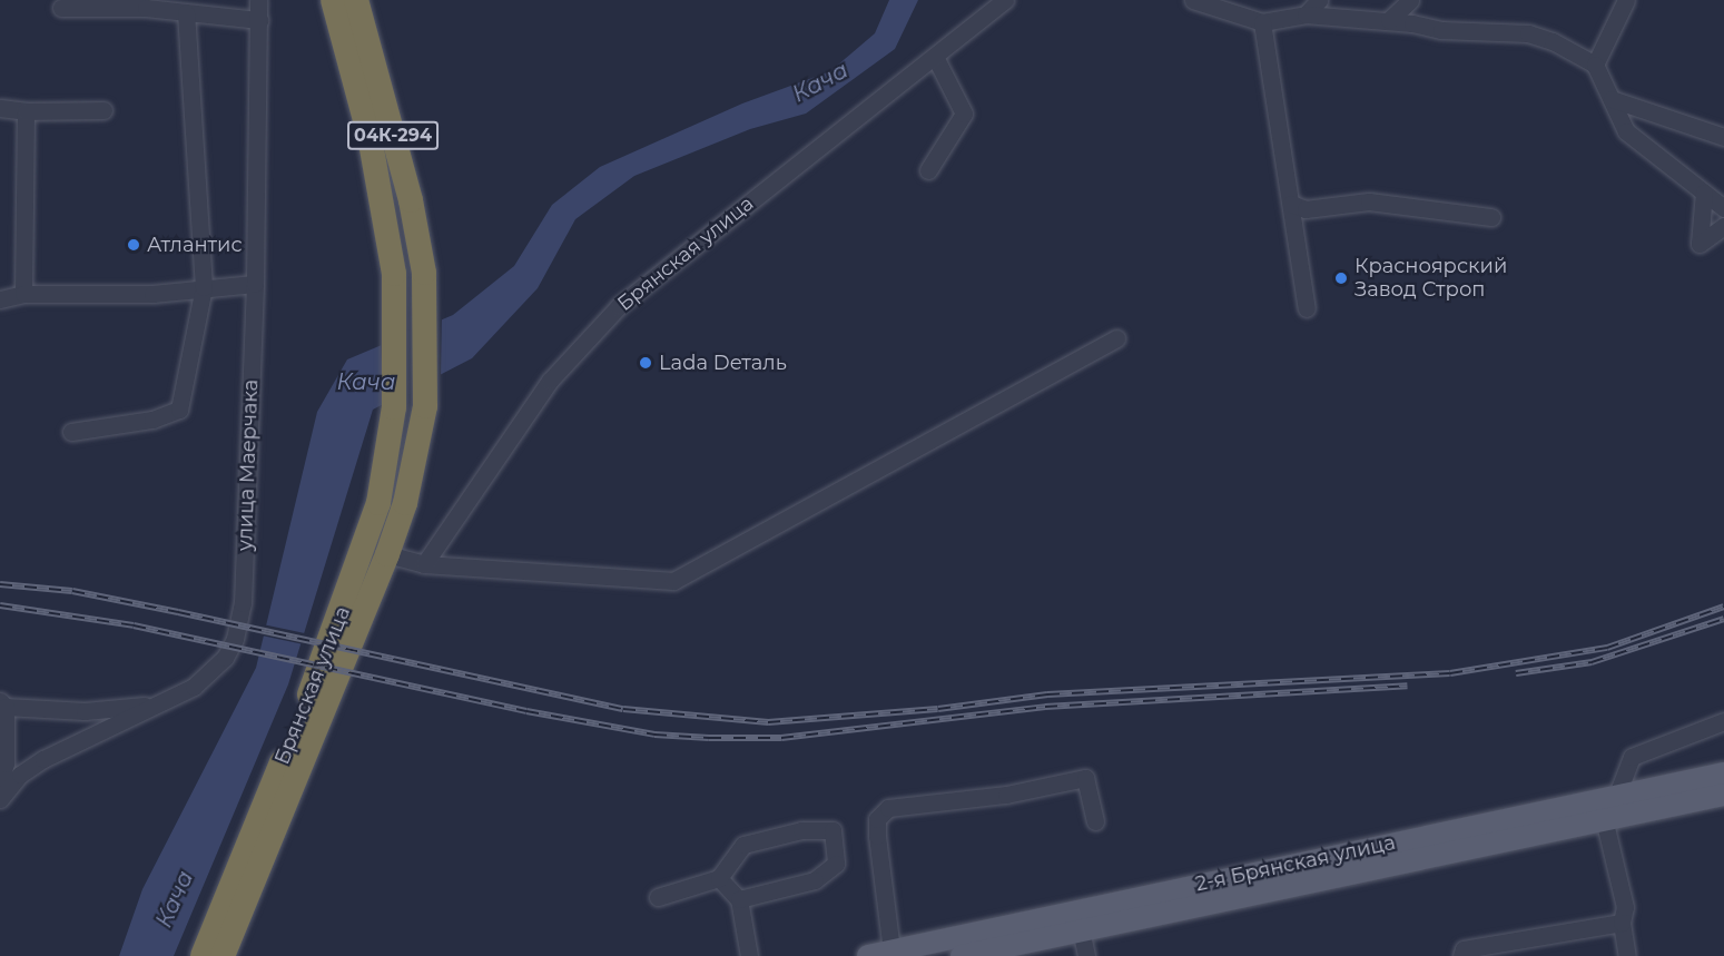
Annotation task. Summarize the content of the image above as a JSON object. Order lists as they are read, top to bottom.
{
  "streets": {
    "highway": ["04К-294", "Брянская улица"],
    "main road": ["2-я Брянская улица"],
    "street": ["улица Маерчака"]
  },
  "water": ["Кача"],
  "places": ["Атлантис", "Красноярский Завод Строп", "Lada Dеталь"]
}
